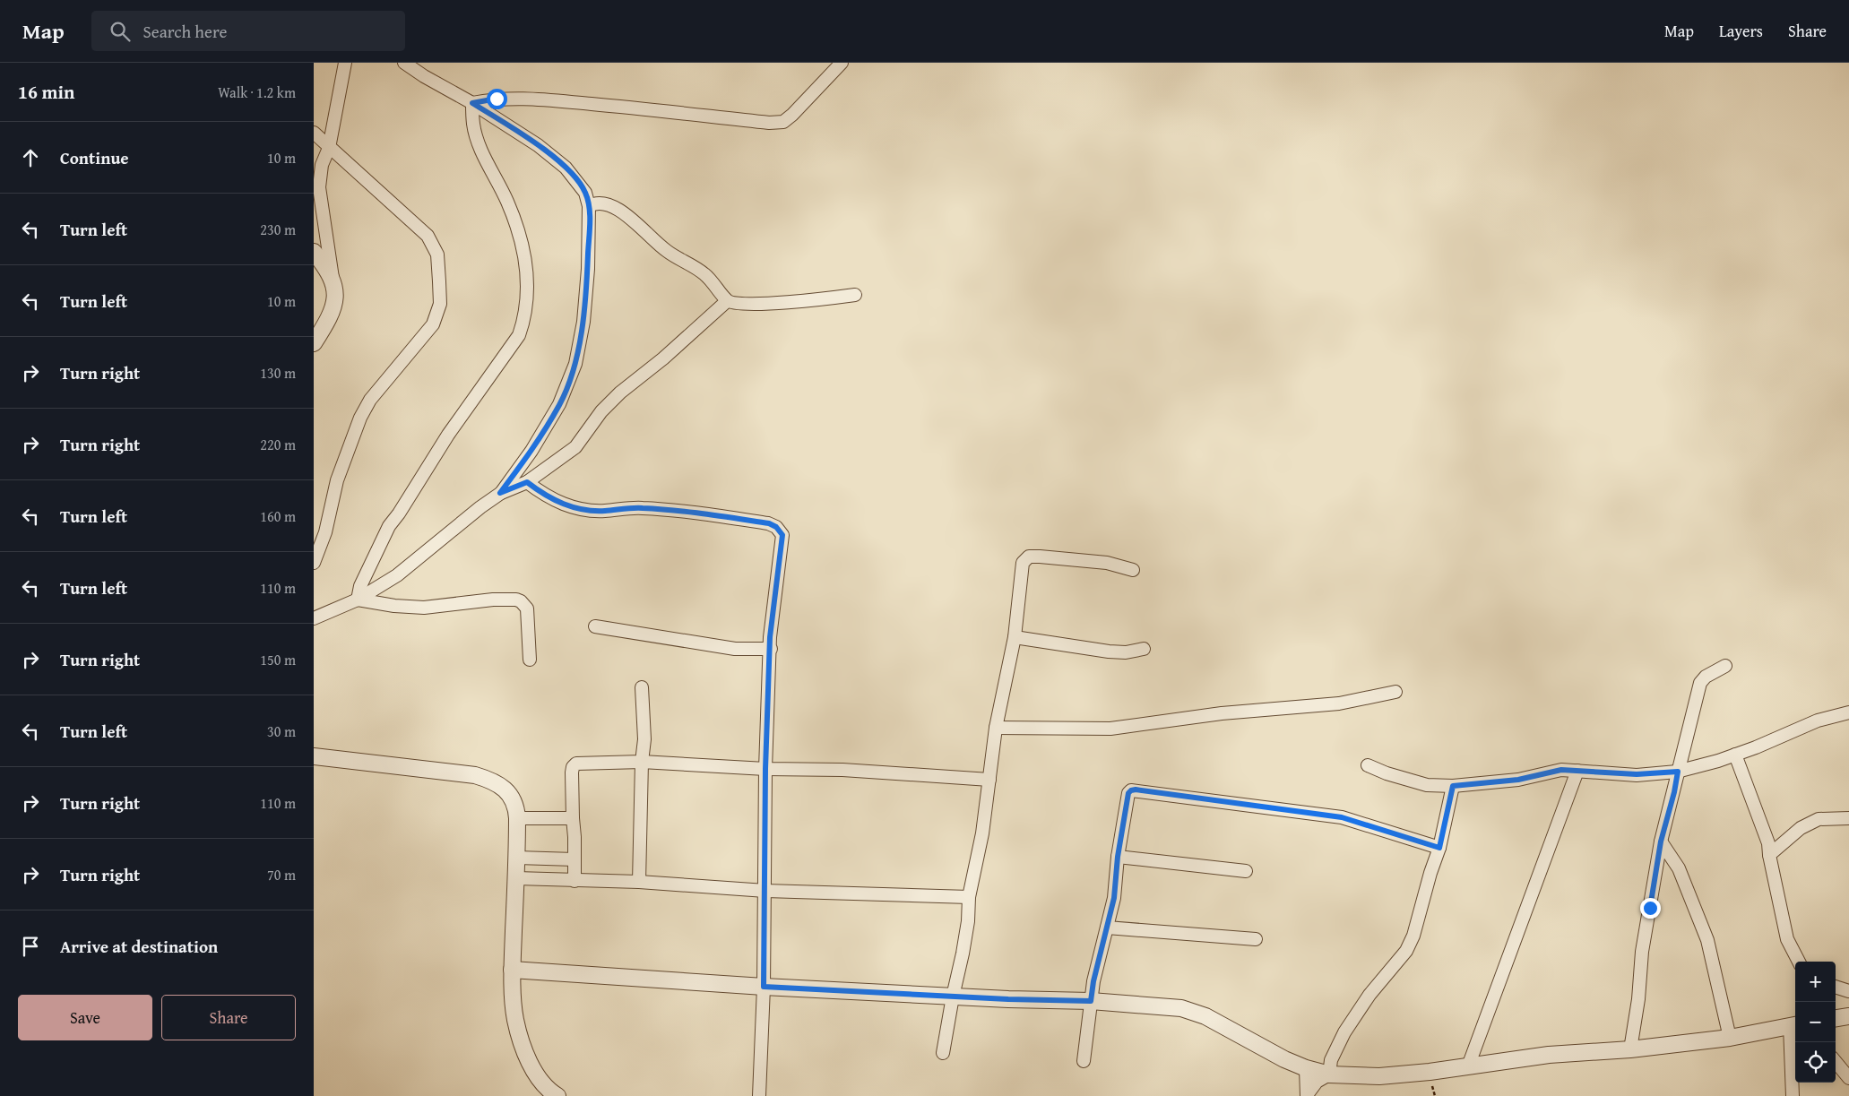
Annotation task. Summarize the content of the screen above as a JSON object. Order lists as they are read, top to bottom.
{
  "page": {
    "header": "Map",
    "search": "Search here",
    "nav": ["Map", "Layers", "Share"],
    "heading": ["16 min", "Walk · 1.2 km"],
    "list": [
      ["Continue", "10 m"],
      ["Turn left", "230 m"],
      ["Turn left", "10 m"],
      ["Turn right", "130 m"],
      ["Turn right", "220 m"],
      ["Turn left", "160 m"],
      ["Turn left", "110 m"],
      ["Turn right", "150 m"],
      ["Turn left", "30 m"],
      ["Turn right", "110 m"],
      ["Turn right", "70 m"],
      "Arrive at destination"
    ],
    "map_buttons": ["+", "−"],
    "buttons": ["Save", "Share"]
  }
}
